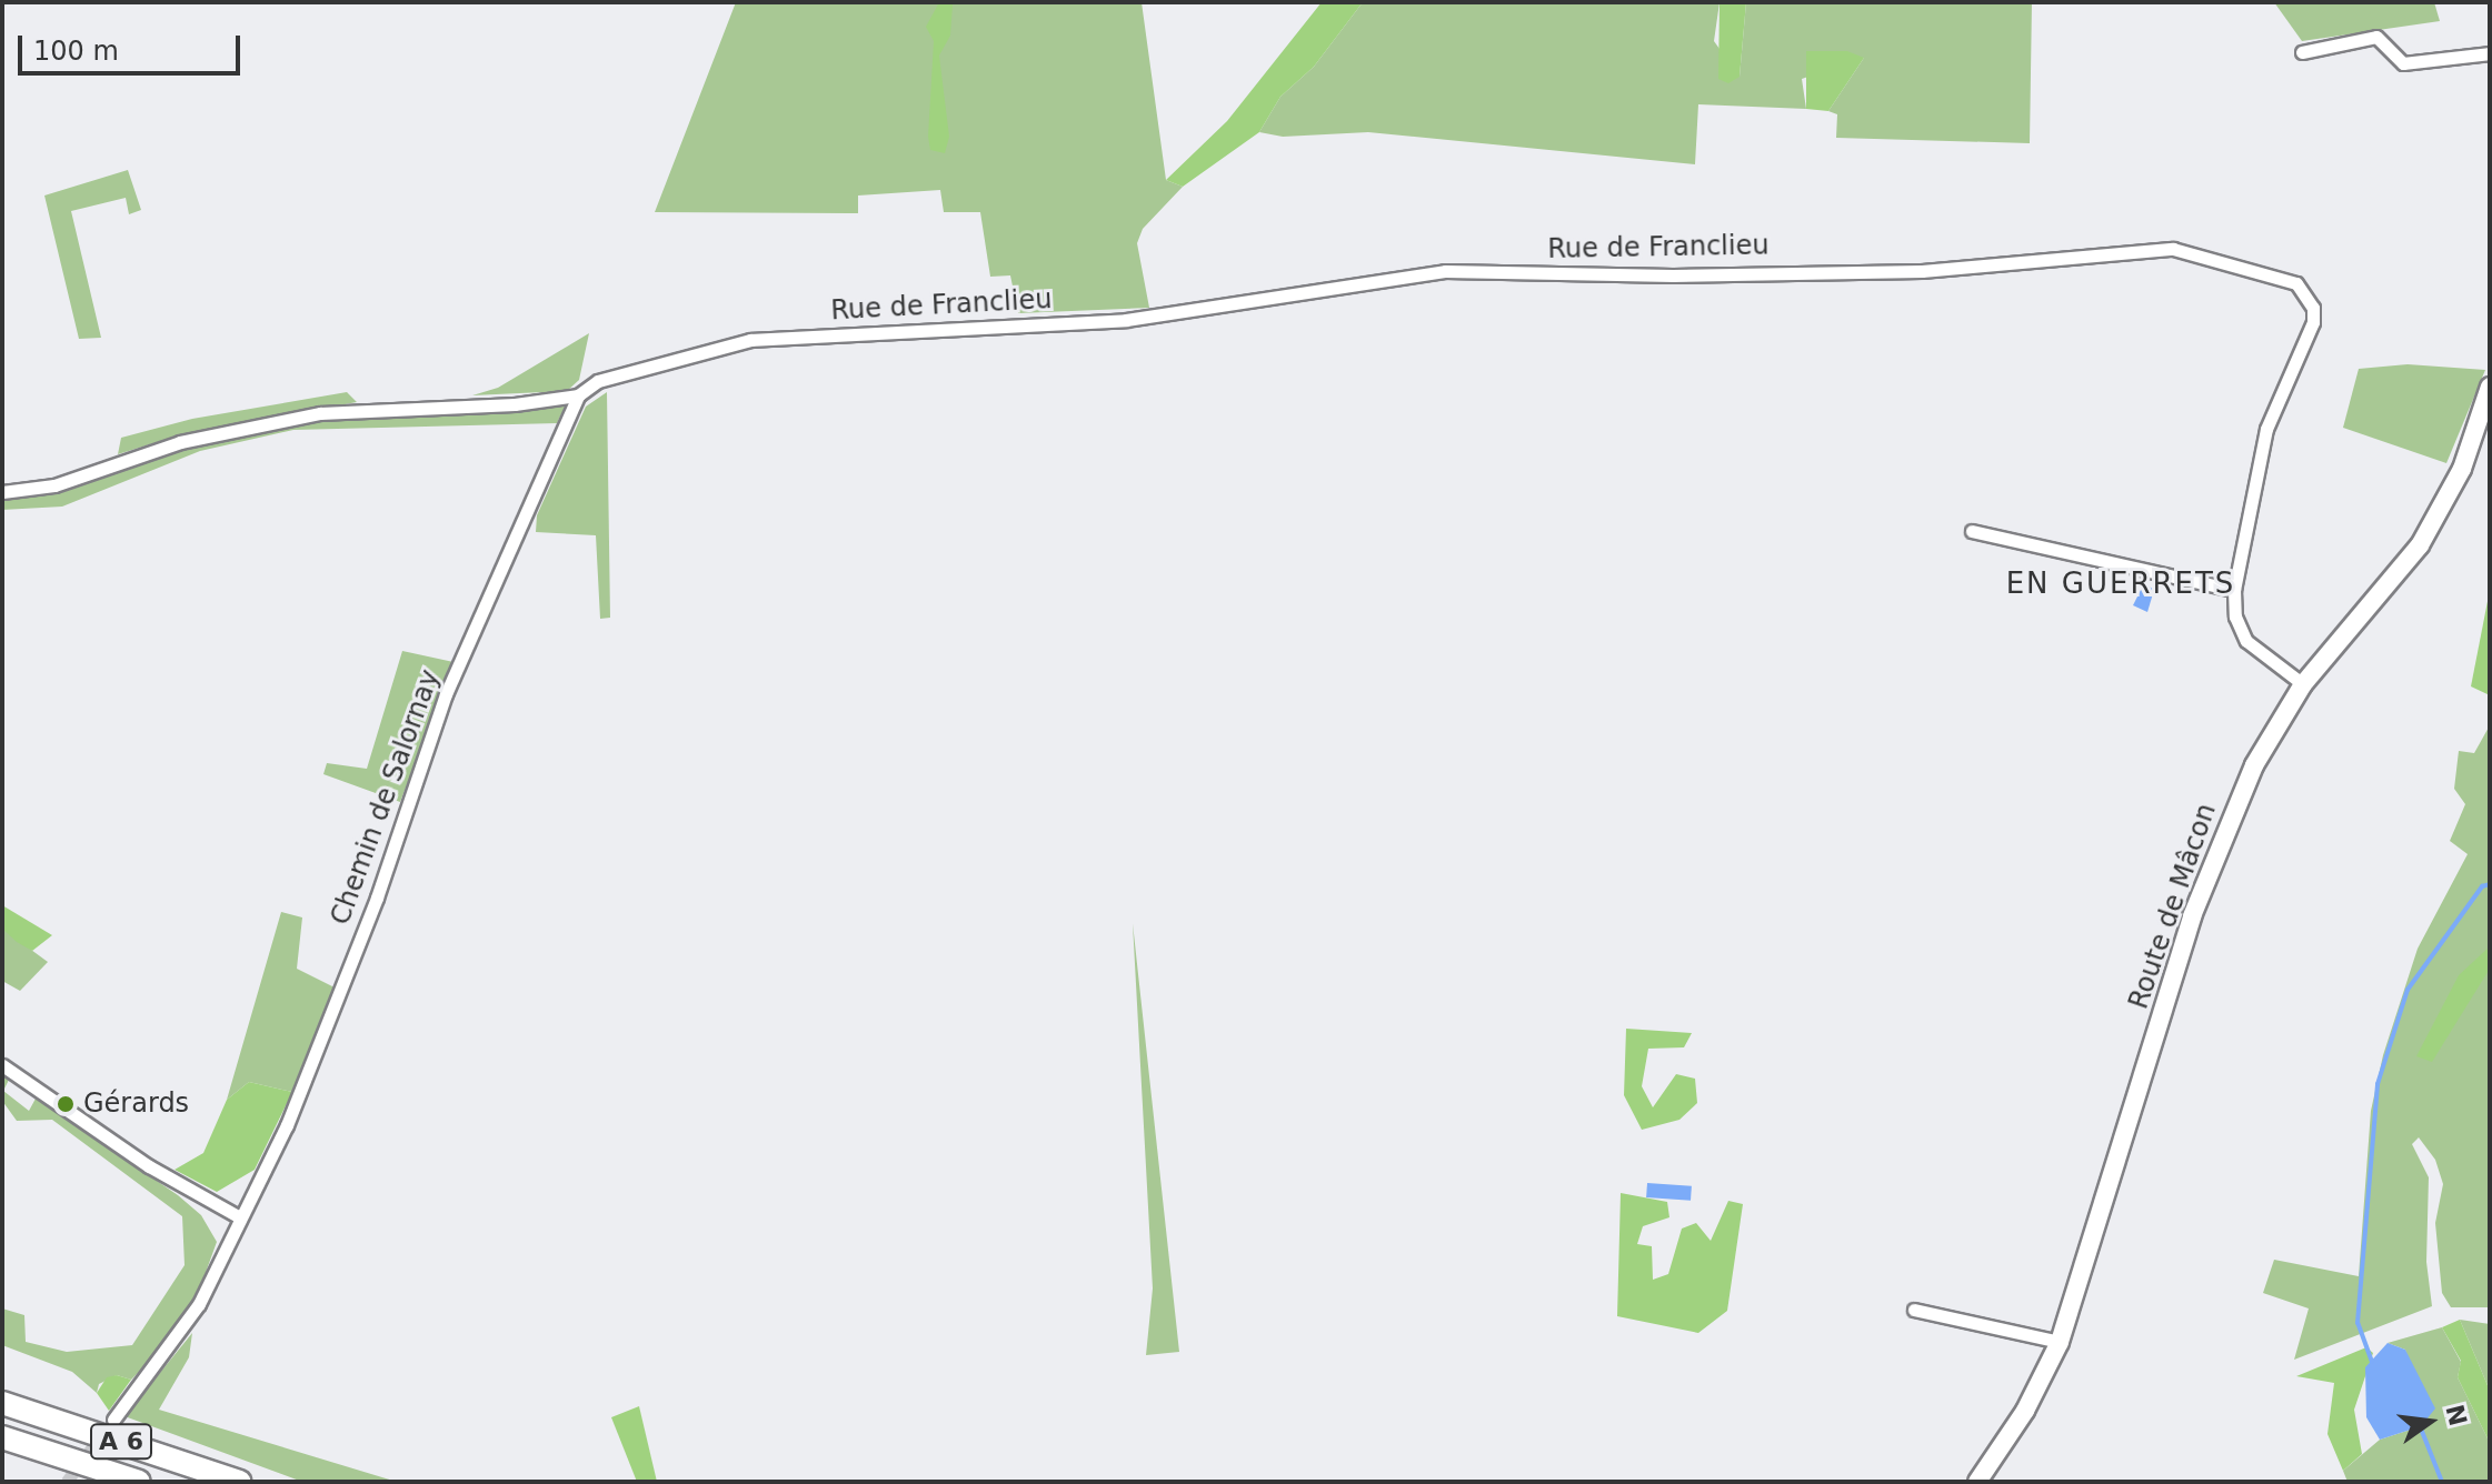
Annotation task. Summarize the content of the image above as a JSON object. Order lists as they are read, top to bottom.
{
  "streets": {
    "highway": ["A 6"],
    "street": ["Rue de Franclieu", "Chemin de Salornay", "Route de Mâcon"]
  },
  "crossings": [
    ["Rue de Franclieu", "Chemin de Salornay"],
    ["Rue de Franclieu", "Route de Mâcon"]
  ],
  "districts": ["EN GUERRETS"],
  "places": ["Gérards"],
  "scale_bar": "100 m",
  "north": "right"
}
